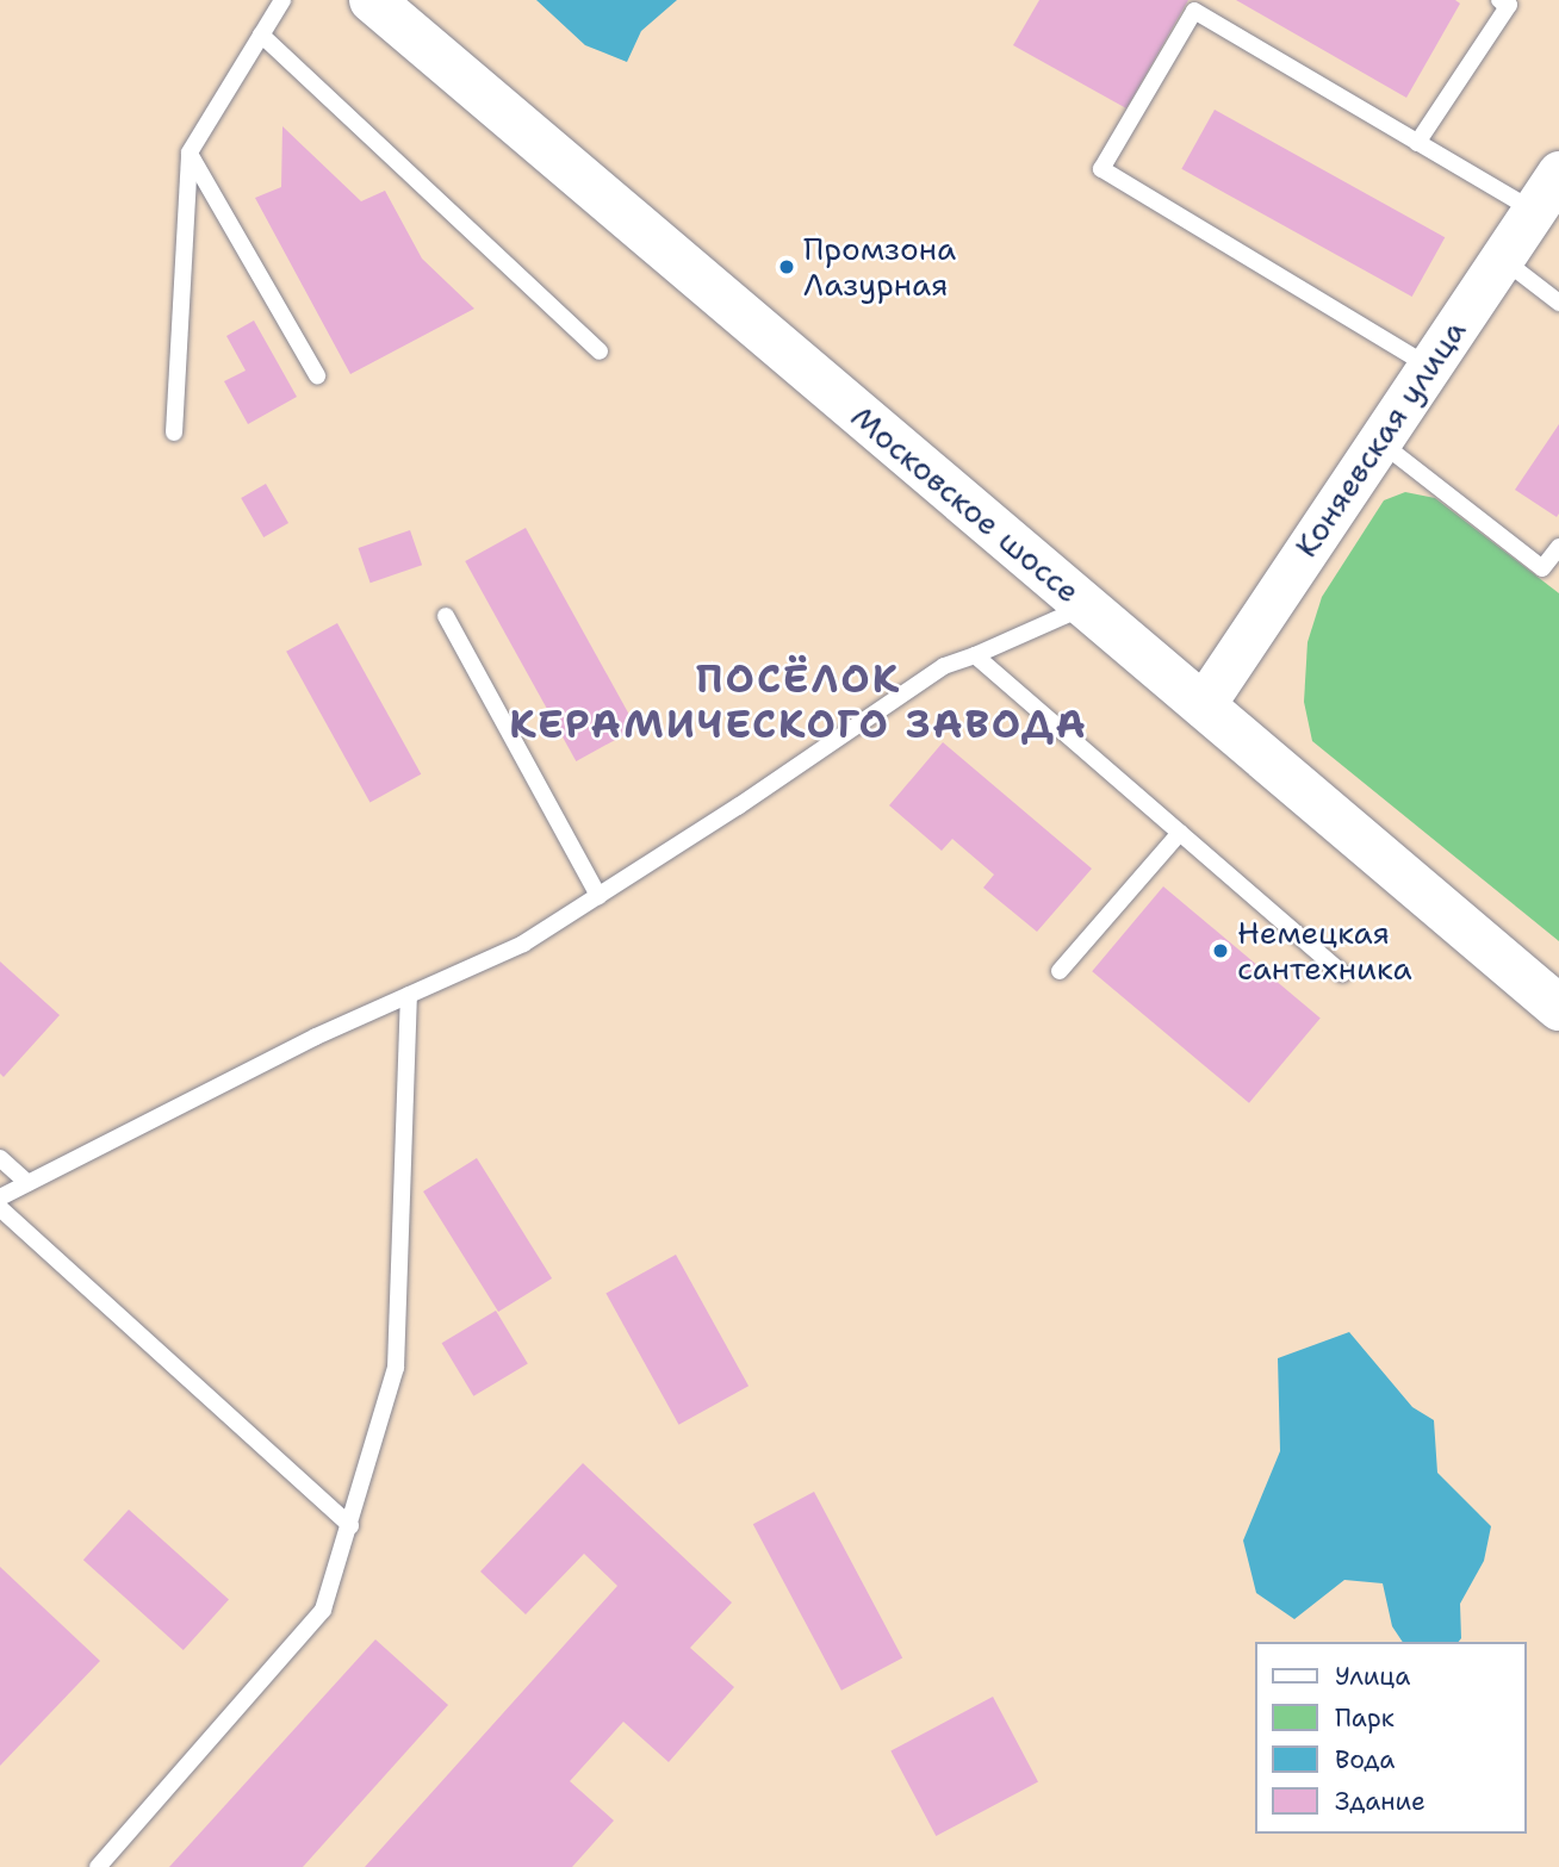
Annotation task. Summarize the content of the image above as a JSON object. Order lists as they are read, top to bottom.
{
  "streets": {
    "main road": ["Московское шоссе"],
    "street": ["Коняевская улица"]
  },
  "crossings": [
    ["Коняевская улица", "Московское шоссе"]
  ],
  "districts": ["ПОСЁЛОК КЕРАМИЧЕСКОГО ЗАВОДА"],
  "places": ["Промзона Лазурная", "Немецкая сантехника"],
  "legend": [
    "Улица",
    "Парк",
    "Вода",
    "Здание"
  ]
}
